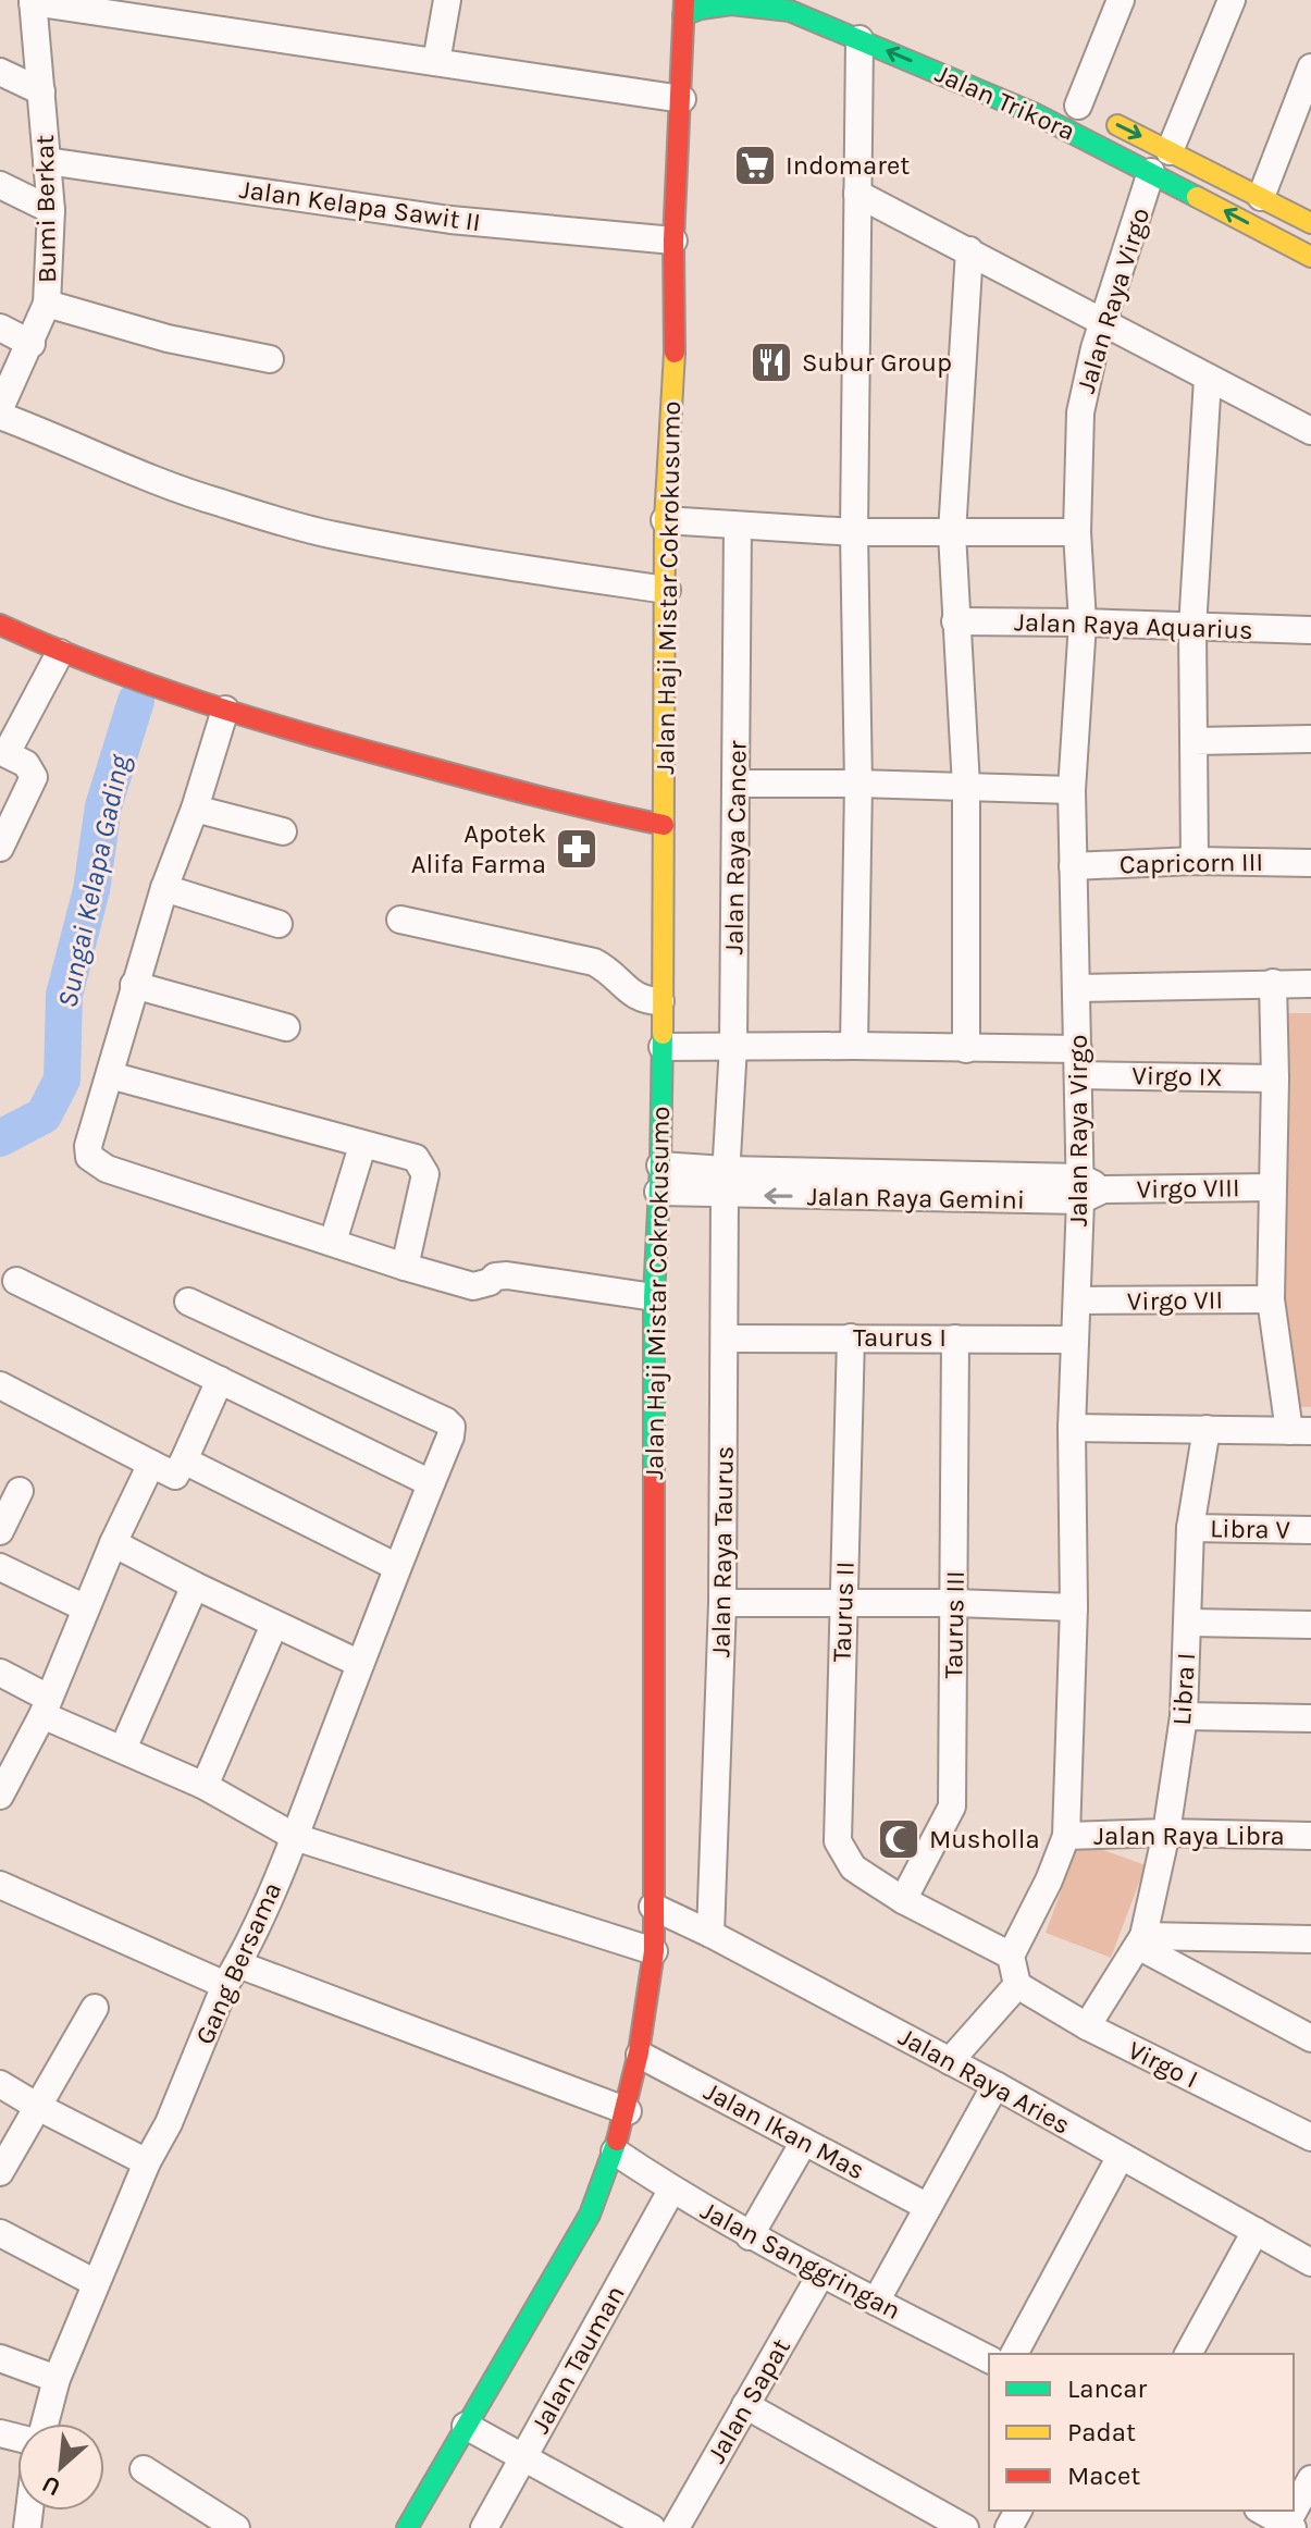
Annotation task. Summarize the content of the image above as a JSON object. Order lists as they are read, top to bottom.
{
  "streets": {
    "main road": ["Jalan Trikora", "Jalan Haji Mistar Cokrokusumo"],
    "street": [
      "Jalan Kelapa Sawit II",
      "Bumi Berkat",
      "Jalan Raya Virgo",
      "Jalan Raya Aquarius",
      "Jalan Raya Cancer",
      "Capricorn III",
      "Virgo IX",
      "Virgo VIII",
      "Jalan Raya Gemini",
      "Virgo VII",
      "Taurus I",
      "Libra V",
      "Jalan Raya Taurus",
      "Taurus II",
      "Taurus III",
      "Libra I",
      "Jalan Raya Libra",
      "Gang Bersama",
      "Virgo I",
      "Jalan Raya Aries",
      "Jalan Ikan Mas",
      "Jalan Sanggringan",
      "Jalan Tauman",
      "Jalan Sapat"
    ]
  },
  "crossings": [
    ["Jalan Trikora", "Jalan Raya Virgo"],
    ["Jalan Trikora", "Jalan Haji Mistar Cokrokusumo"],
    ["Jalan Kelapa Sawit II", "Bumi Berkat"],
    ["Jalan Kelapa Sawit II", "Jalan Haji Mistar Cokrokusumo"],
    ["Jalan Raya Virgo", "Jalan Raya Aquarius"],
    ["Jalan Raya Virgo", "Capricorn III"],
    ["Jalan Raya Virgo", "Virgo IX"],
    ["Jalan Raya Virgo", "Virgo VIII"],
    ["Jalan Raya Virgo", "Jalan Raya Gemini"],
    ["Jalan Raya Virgo", "Virgo VII"],
    ["Jalan Raya Virgo", "Taurus I"],
    ["Jalan Raya Virgo", "Taurus II"],
    ["Jalan Raya Virgo", "Jalan Raya Libra"],
    ["Jalan Haji Mistar Cokrokusumo", "Virgo IX"],
    ["Jalan Haji Mistar Cokrokusumo", "Jalan Raya Gemini"],
    ["Jalan Haji Mistar Cokrokusumo", "Jalan Raya Aries"],
    ["Jalan Haji Mistar Cokrokusumo", "Jalan Ikan Mas"],
    ["Jalan Haji Mistar Cokrokusumo", "Jalan Sanggringan"],
    ["Jalan Raya Cancer", "Virgo IX"],
    ["Jalan Raya Cancer", "Jalan Raya Gemini"],
    ["Jalan Raya Cancer", "Jalan Raya Taurus"],
    ["Virgo VIII", "Jalan Raya Gemini"],
    ["Jalan Raya Gemini", "Jalan Raya Taurus"],
    ["Taurus I", "Jalan Raya Taurus"],
    ["Taurus I", "Taurus II"],
    ["Taurus I", "Taurus III"],
    ["Libra V", "Libra I"],
    ["Jalan Raya Taurus", "Jalan Raya Aries"],
    ["Taurus II", "Taurus III"],
    ["Libra I", "Jalan Raya Libra"],
    ["Libra I", "Virgo I"],
    ["Jalan Sanggringan", "Jalan Tauman"],
    ["Jalan Sanggringan", "Jalan Sapat"]
  ],
  "water": ["Sungai Kelapa Gading"],
  "places": {
    "supermarket": ["Indomaret"],
    "restaurant": ["Subur Group"],
    "pharmacy": ["Apotek Alifa Farma"],
    "mosque": ["Musholla"]
  },
  "legend": ["Lancar", "Padat", "Macet"],
  "north": "bottom left"
}
